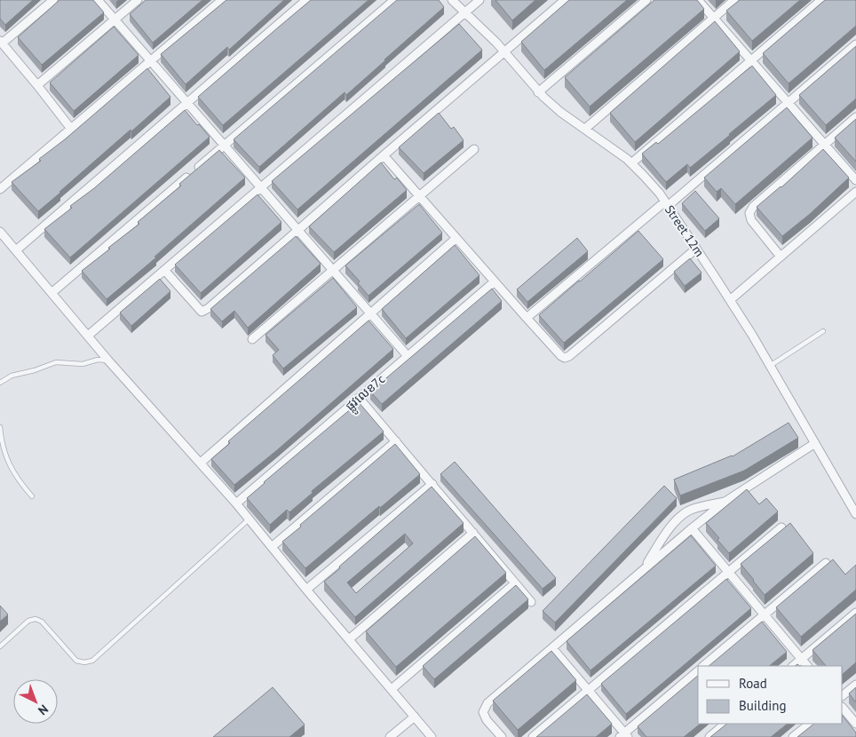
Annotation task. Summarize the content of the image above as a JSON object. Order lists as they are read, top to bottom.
{
  "streets": {
    "street": ["Street 12m", "ផ្លូវលេខ7c"]
  },
  "legend": ["Road", "Building"],
  "north": "bottom right"
}
